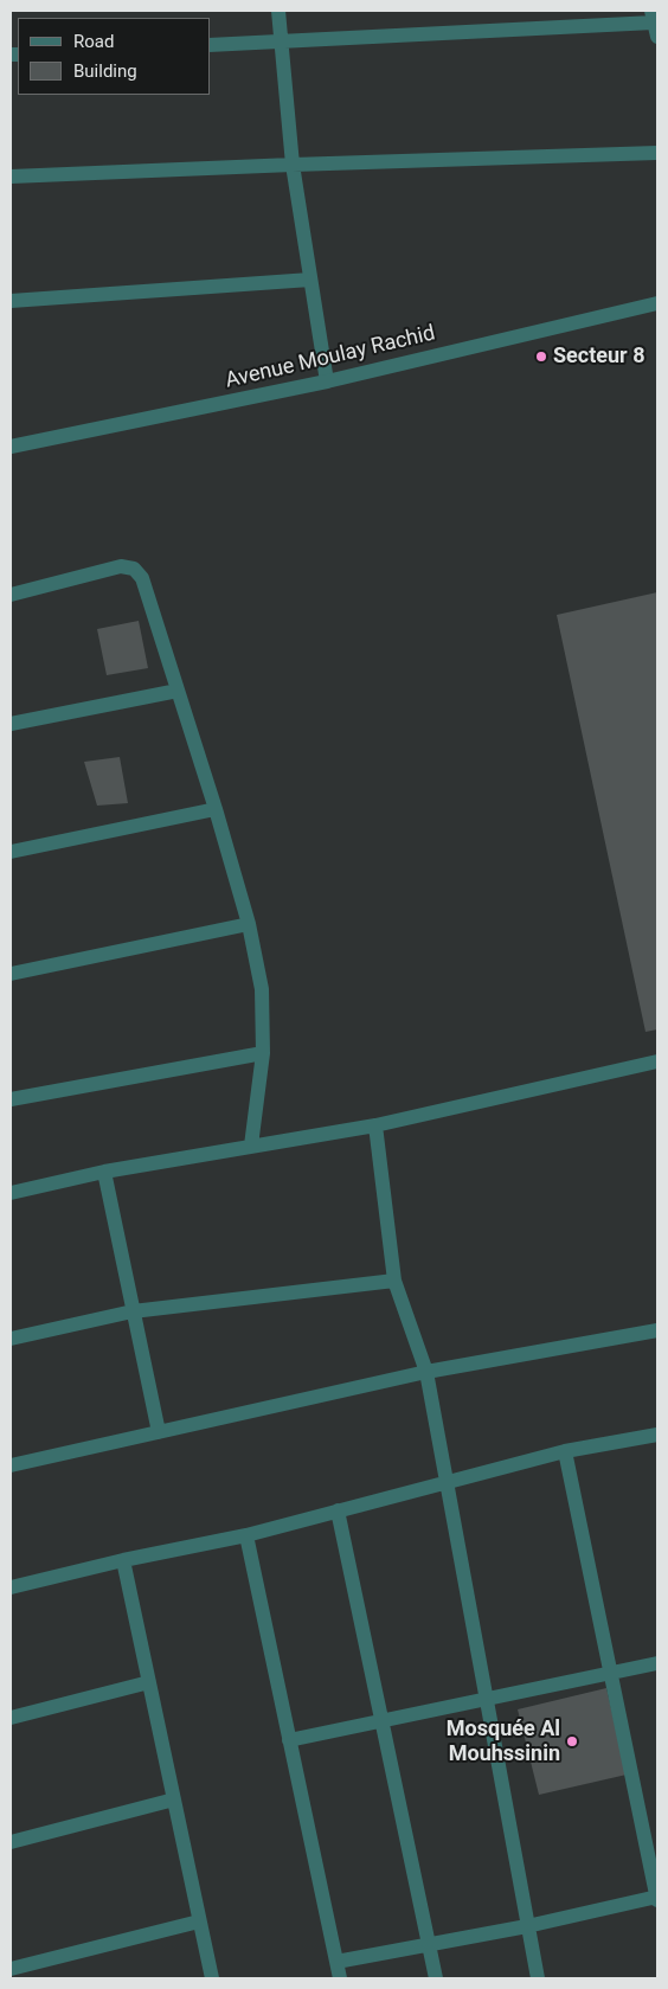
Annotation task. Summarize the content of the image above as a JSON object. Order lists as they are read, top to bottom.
{
  "streets": {
    "street": ["Avenue Moulay Rachid"]
  },
  "places": ["Secteur 8", "Mosquée Al Mouhssinin"],
  "legend": ["Road", "Building"]
}
